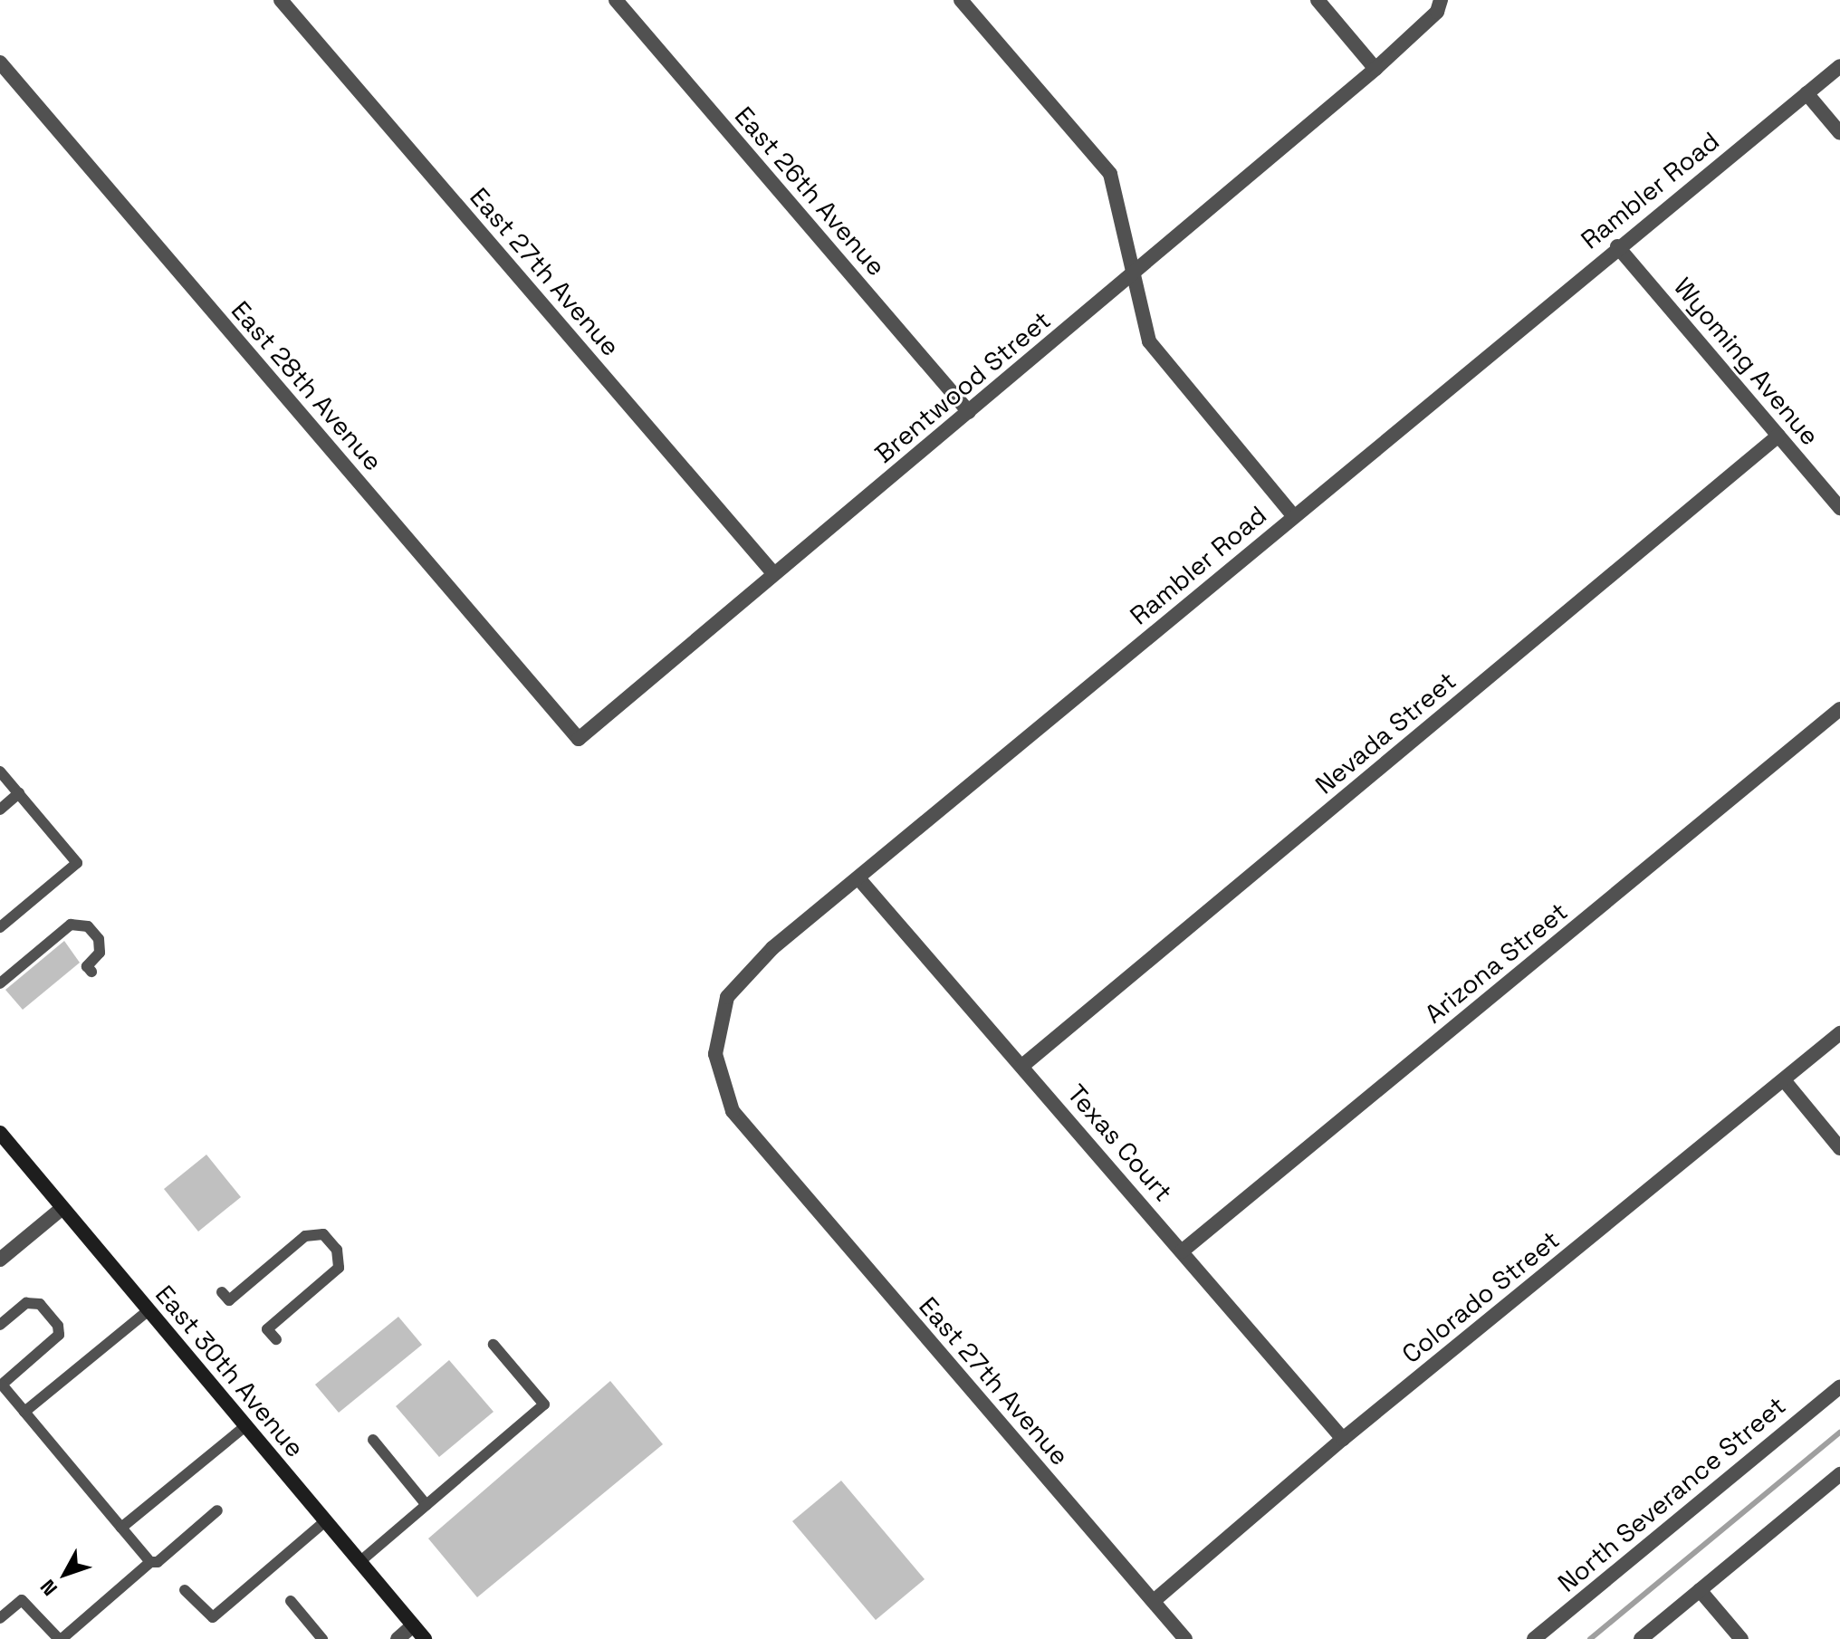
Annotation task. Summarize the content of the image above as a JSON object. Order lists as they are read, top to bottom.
{
  "streets": {
    "main road": ["East 30th Avenue"],
    "street": [
      "Rambler Road",
      "East 26th Avenue",
      "East 27th Avenue",
      "Wyoming Avenue",
      "East 28th Avenue",
      "Brentwood Street",
      "Nevada Street",
      "Arizona Street",
      "Texas Court",
      "Colorado Street",
      "North Severance Street"
    ]
  },
  "crossings": [
    ["Rambler Road", "East 27th Avenue"],
    ["Rambler Road", "Wyoming Avenue"],
    ["Rambler Road", "Texas Court"],
    ["East 26th Avenue", "Brentwood Street"],
    ["East 27th Avenue", "Brentwood Street"],
    ["East 27th Avenue", "Colorado Street"],
    ["Wyoming Avenue", "Nevada Street"],
    ["East 28th Avenue", "Brentwood Street"],
    ["Nevada Street", "Texas Court"],
    ["Arizona Street", "Texas Court"],
    ["Texas Court", "Colorado Street"]
  ],
  "north": "bottom left"
}
